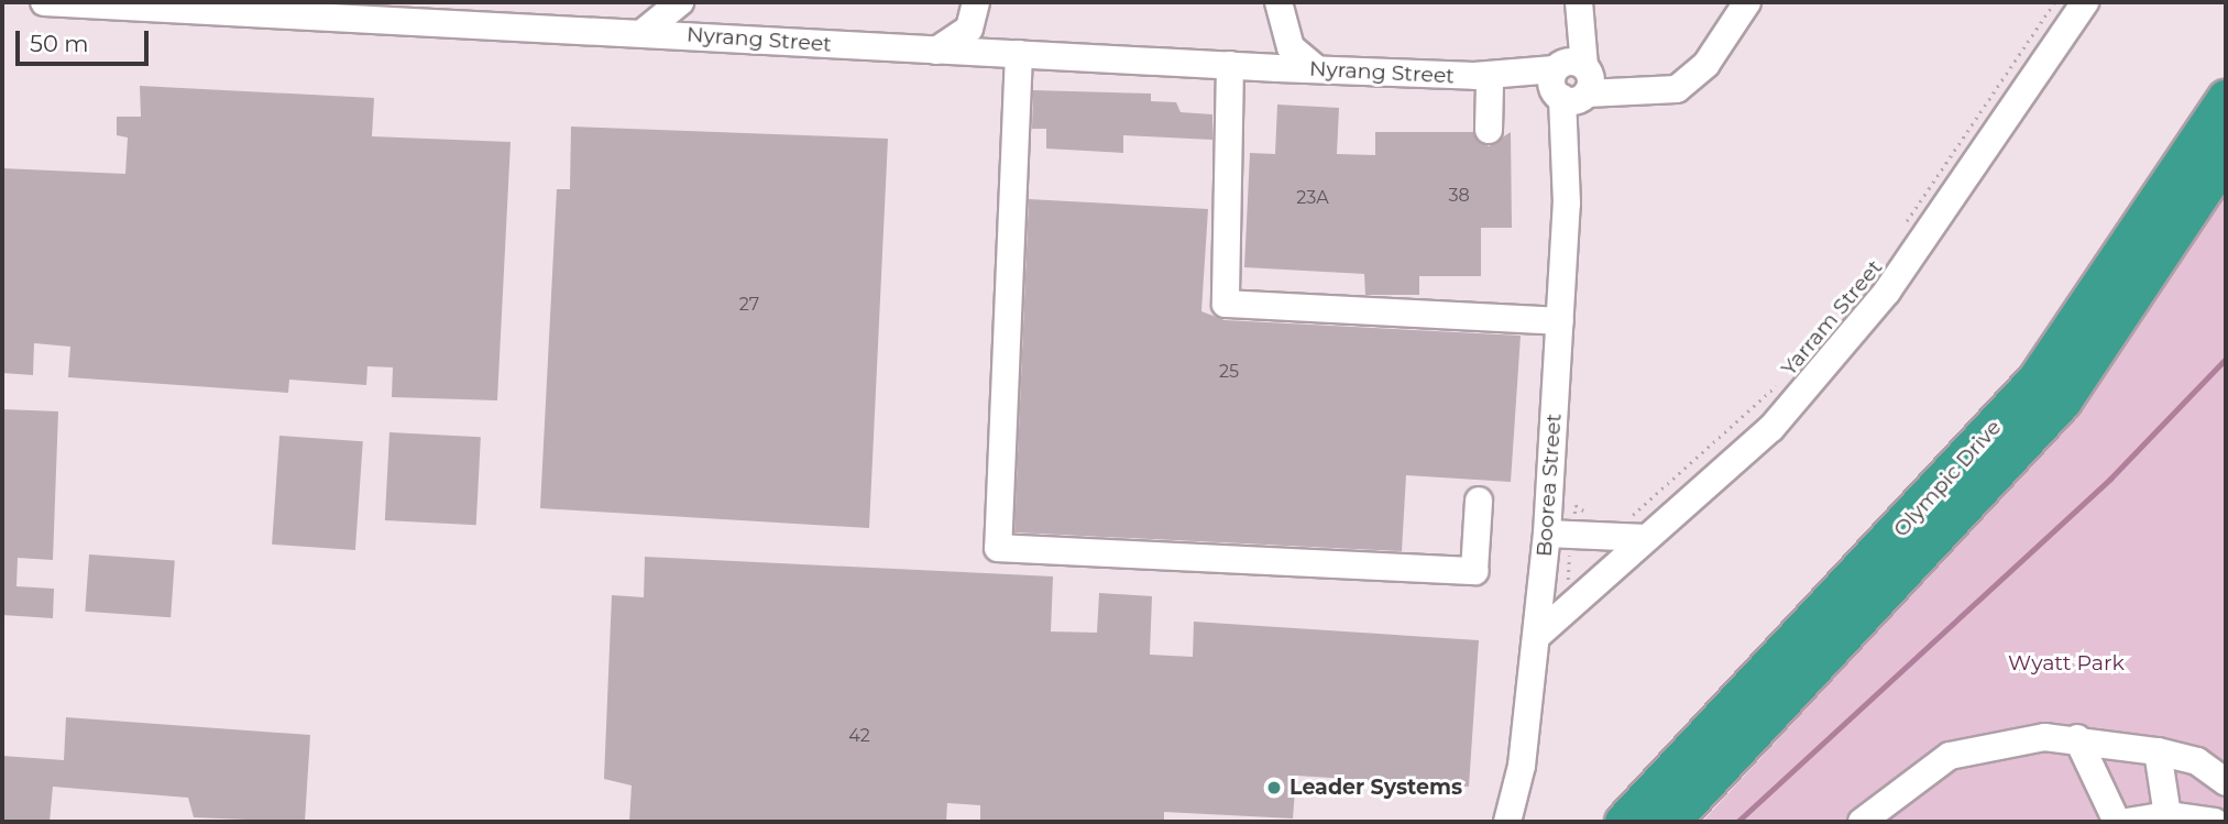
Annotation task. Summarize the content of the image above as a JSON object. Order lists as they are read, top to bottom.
{
  "streets": {
    "highway": ["Olympic Drive"],
    "street": ["Nyrang Street", "Yarram Street", "Boorea Street"]
  },
  "crossings": [
    ["Nyrang Street", "Boorea Street"],
    ["Yarram Street", "Boorea Street"]
  ],
  "parks": ["Wyatt Park"],
  "places": ["Leader Systems"],
  "house_numbers": [
    "38",
    "23A",
    "27",
    "25",
    "42"
  ],
  "scale_bar": "50 m"
}
